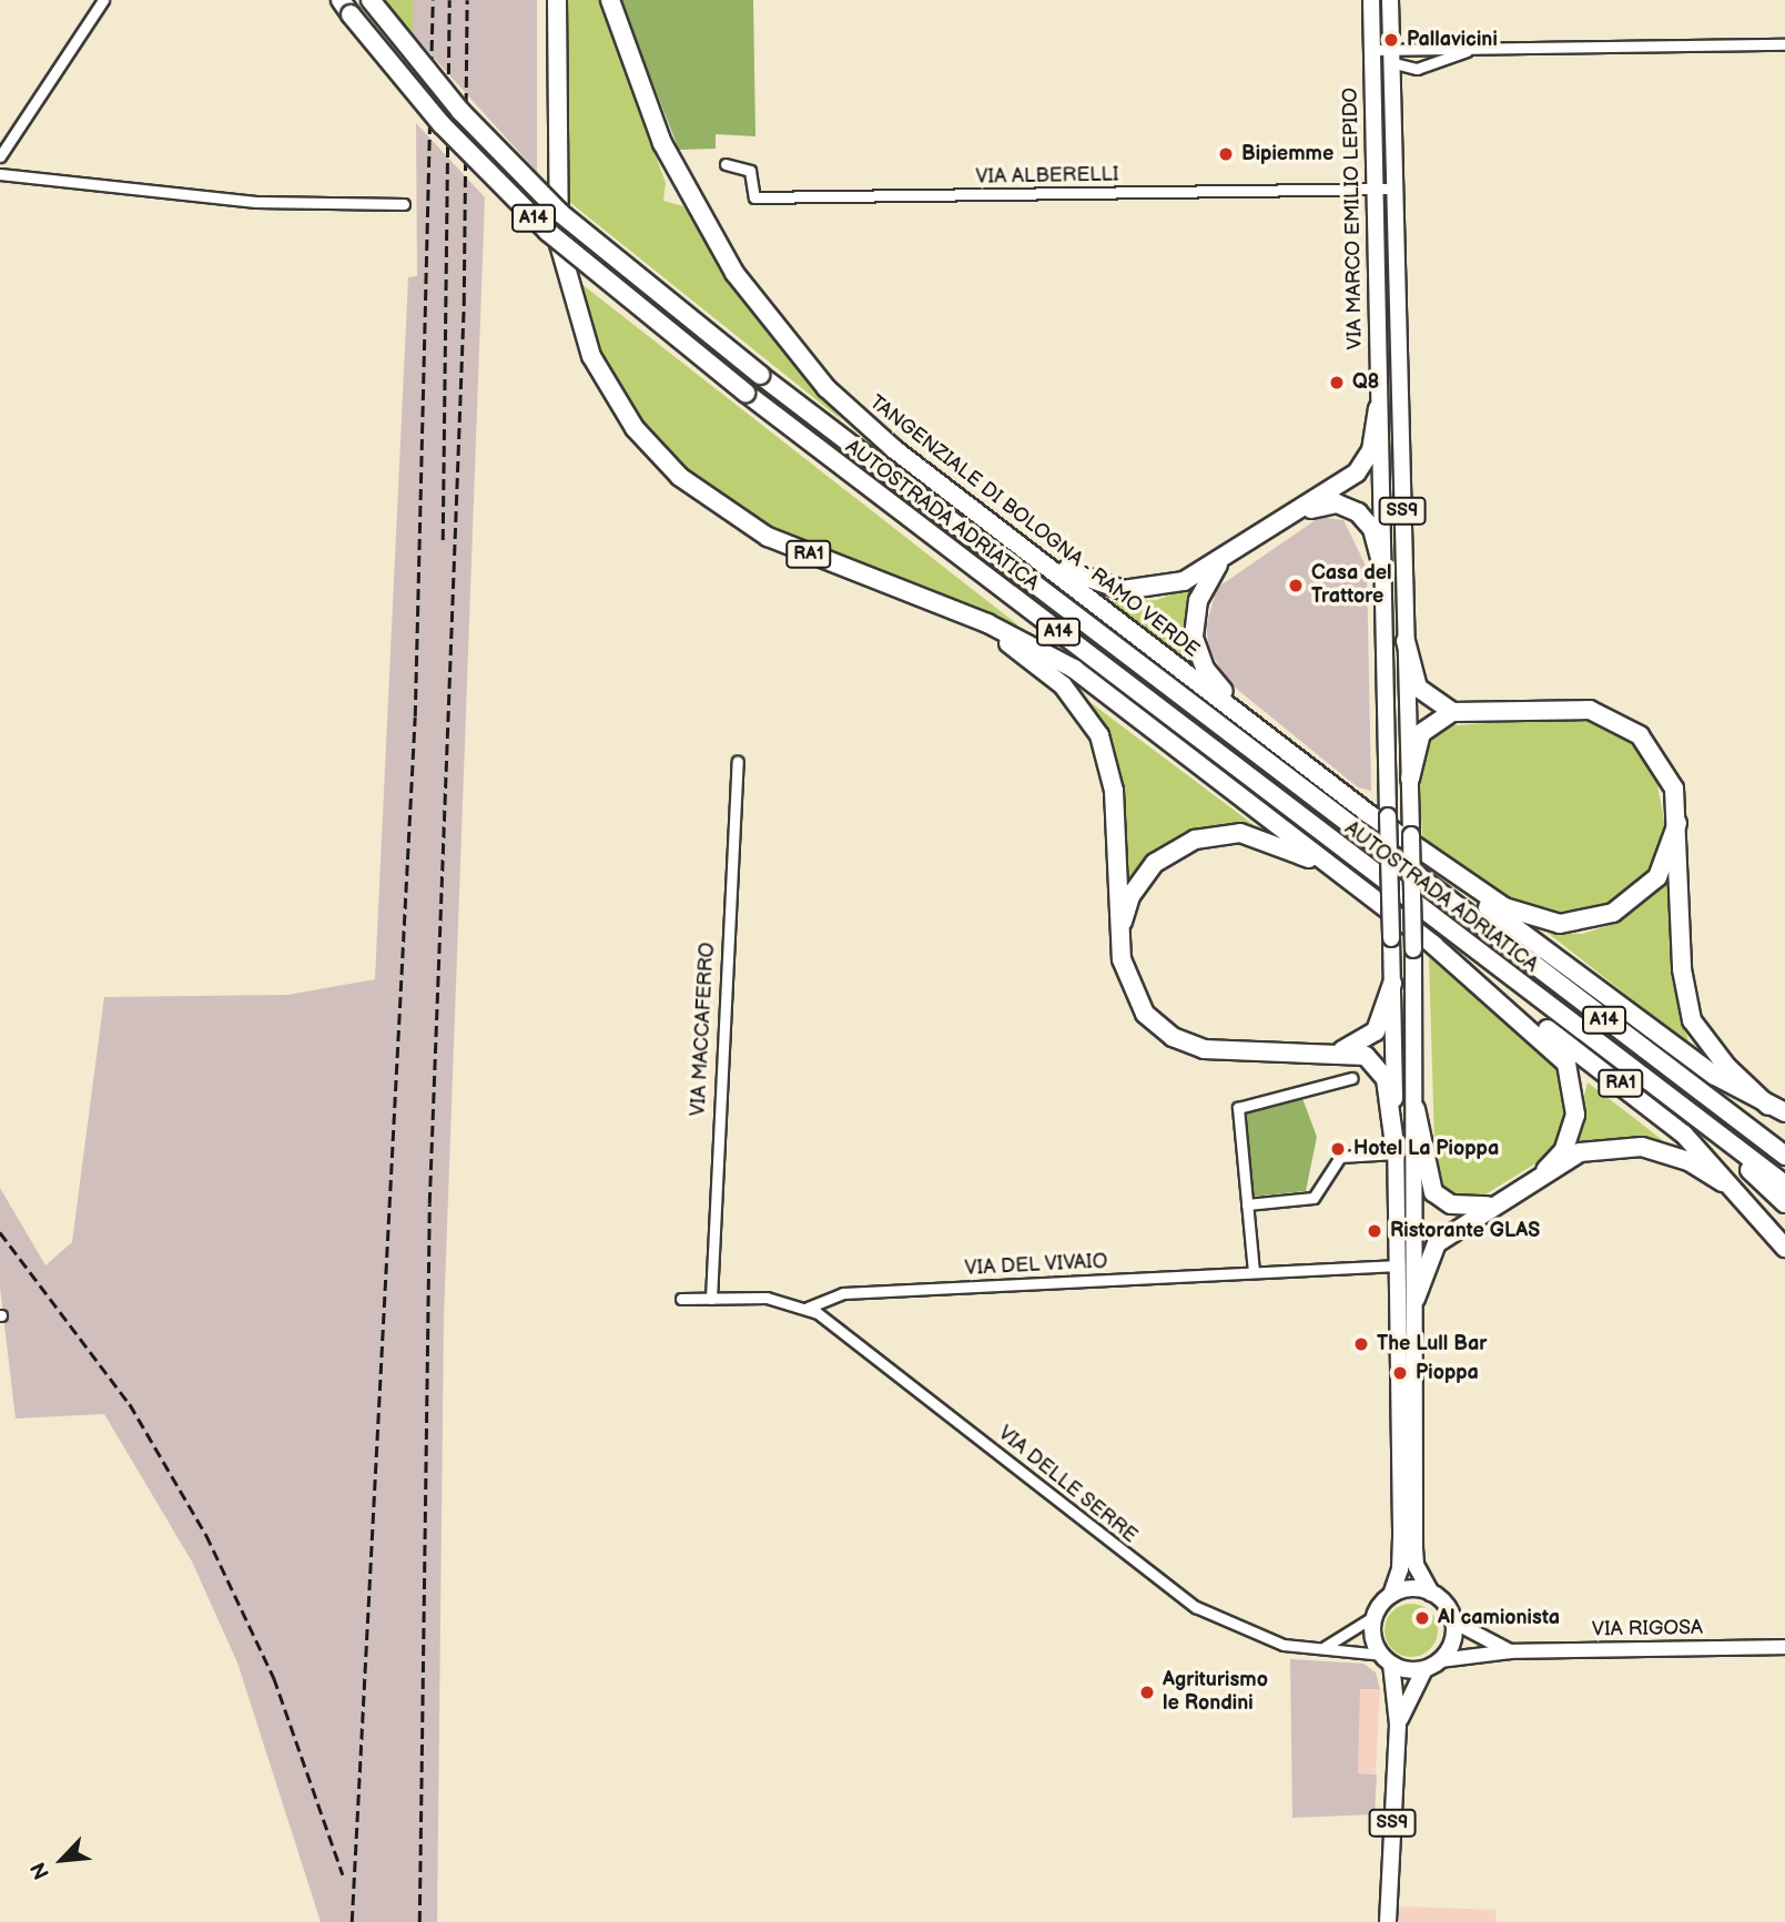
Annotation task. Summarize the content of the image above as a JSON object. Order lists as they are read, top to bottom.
{
  "streets": {
    "highway": [
      "A14",
      "AUTOSTRADA ADRIATICA",
      "TANGENZIALE DI BOLOGNA - RAMO VERDE",
      "RA1"
    ],
    "main road": ["VIA MARCO EMILIO LEPIDO", "SS9", "VIA RIGOSA"],
    "street": [
      "VIA ALBERELLI",
      "VIA MACCAFERRO",
      "VIA DEL VIVAIO",
      "VIA DELLE SERRE"
    ]
  },
  "crossings": [
    ["VIA ALBERELLI", "VIA MARCO EMILIO LEPIDO"],
    ["VIA MARCO EMILIO LEPIDO", "SS9"],
    ["VIA MARCO EMILIO LEPIDO", "VIA DEL VIVAIO"],
    ["VIA MARCO EMILIO LEPIDO", "VIA DELLE SERRE"],
    ["VIA MARCO EMILIO LEPIDO", "VIA RIGOSA"],
    ["SS9", "VIA DELLE SERRE"],
    ["SS9", "VIA RIGOSA"],
    ["VIA DEL VIVAIO", "VIA DELLE SERRE"],
    ["VIA DELLE SERRE", "VIA RIGOSA"]
  ],
  "places": [
    "Pallavicini",
    "Bipiemme",
    "Q8",
    "Casa del Trattore",
    "Hotel La Pioppa",
    "Ristorante GLAS",
    "The Lull Bar",
    "Pioppa",
    "Al camionista",
    "Agriturismo le Rondini"
  ],
  "north": "bottom left"
}
